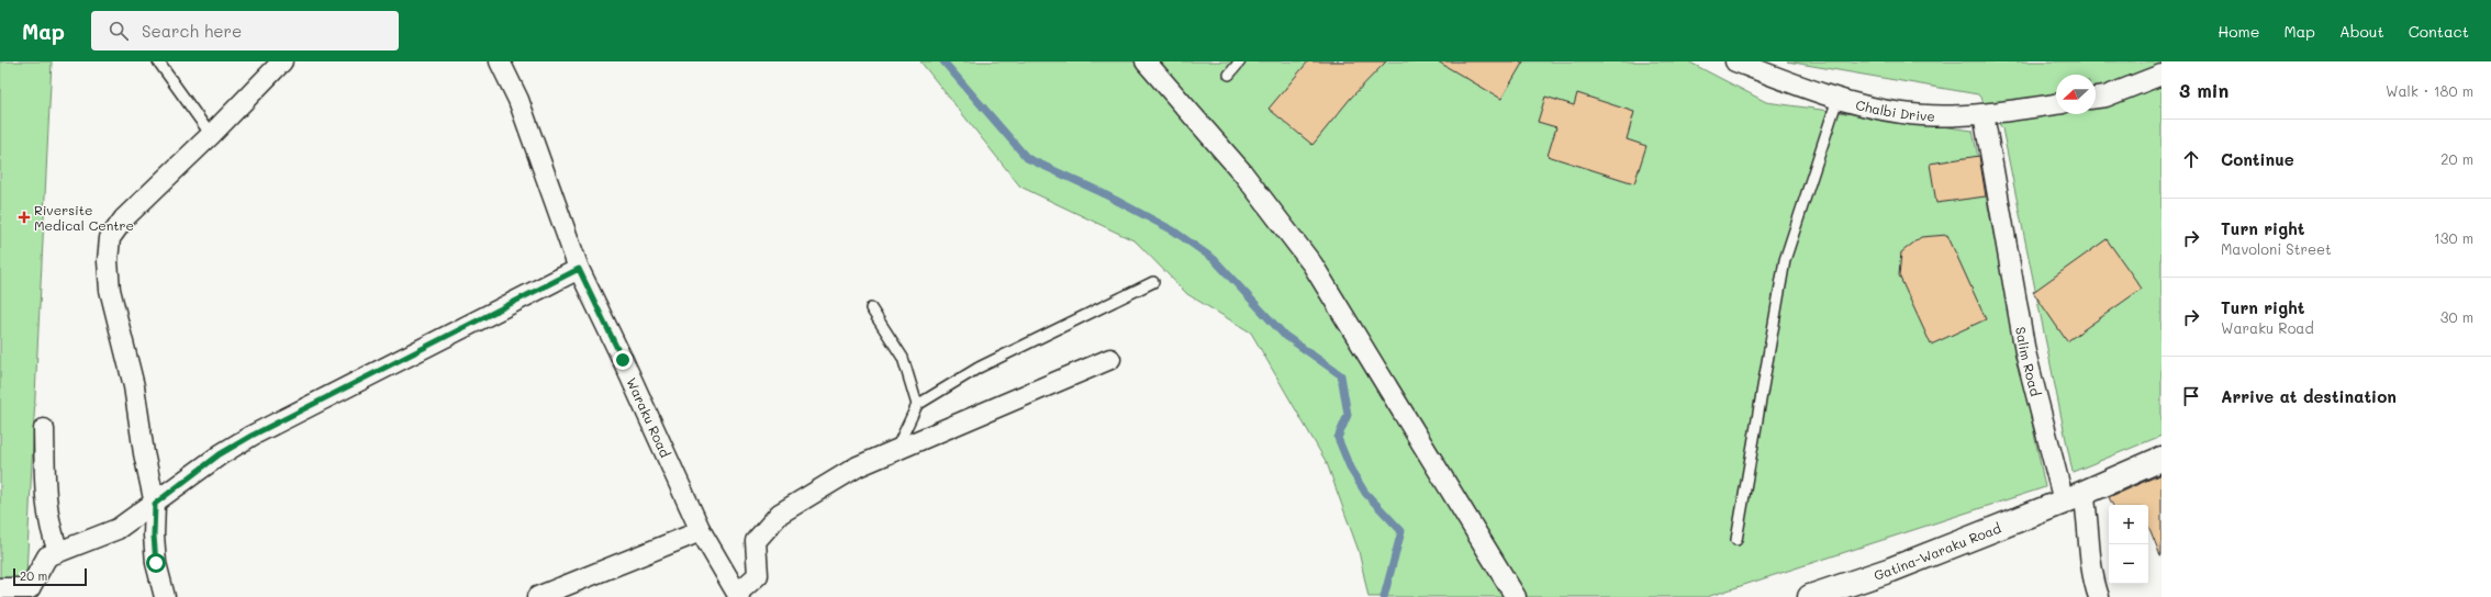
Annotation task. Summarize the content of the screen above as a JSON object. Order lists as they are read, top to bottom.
{
  "streets": {
    "street": [
      "Chalbi Drive",
      "Salim Road",
      "Waraku Road",
      "Gatina-Waraku Road"
    ]
  },
  "crossings": [
    ["Chalbi Drive", "Salim Road"],
    ["Salim Road", "Gatina-Waraku Road"]
  ],
  "places": {
    "health": ["Riversite Medical Centre"]
  },
  "scale_bar": "20 m",
  "north": "left",
  "page": {
    "header": "Map",
    "search": "Search here",
    "nav": [
      "Home",
      "Map",
      "About",
      "Contact"
    ],
    "heading": ["3 min", "Walk · 180 m"],
    "list": [
      ["Continue", "20 m"],
      ["Turn right", "Mavoloni Street", "130 m"],
      ["Turn right", "Waraku Road", "30 m"],
      "Arrive at destination"
    ],
    "map_buttons": ["+", "−"],
    "scale": "20 m"
  }
}
